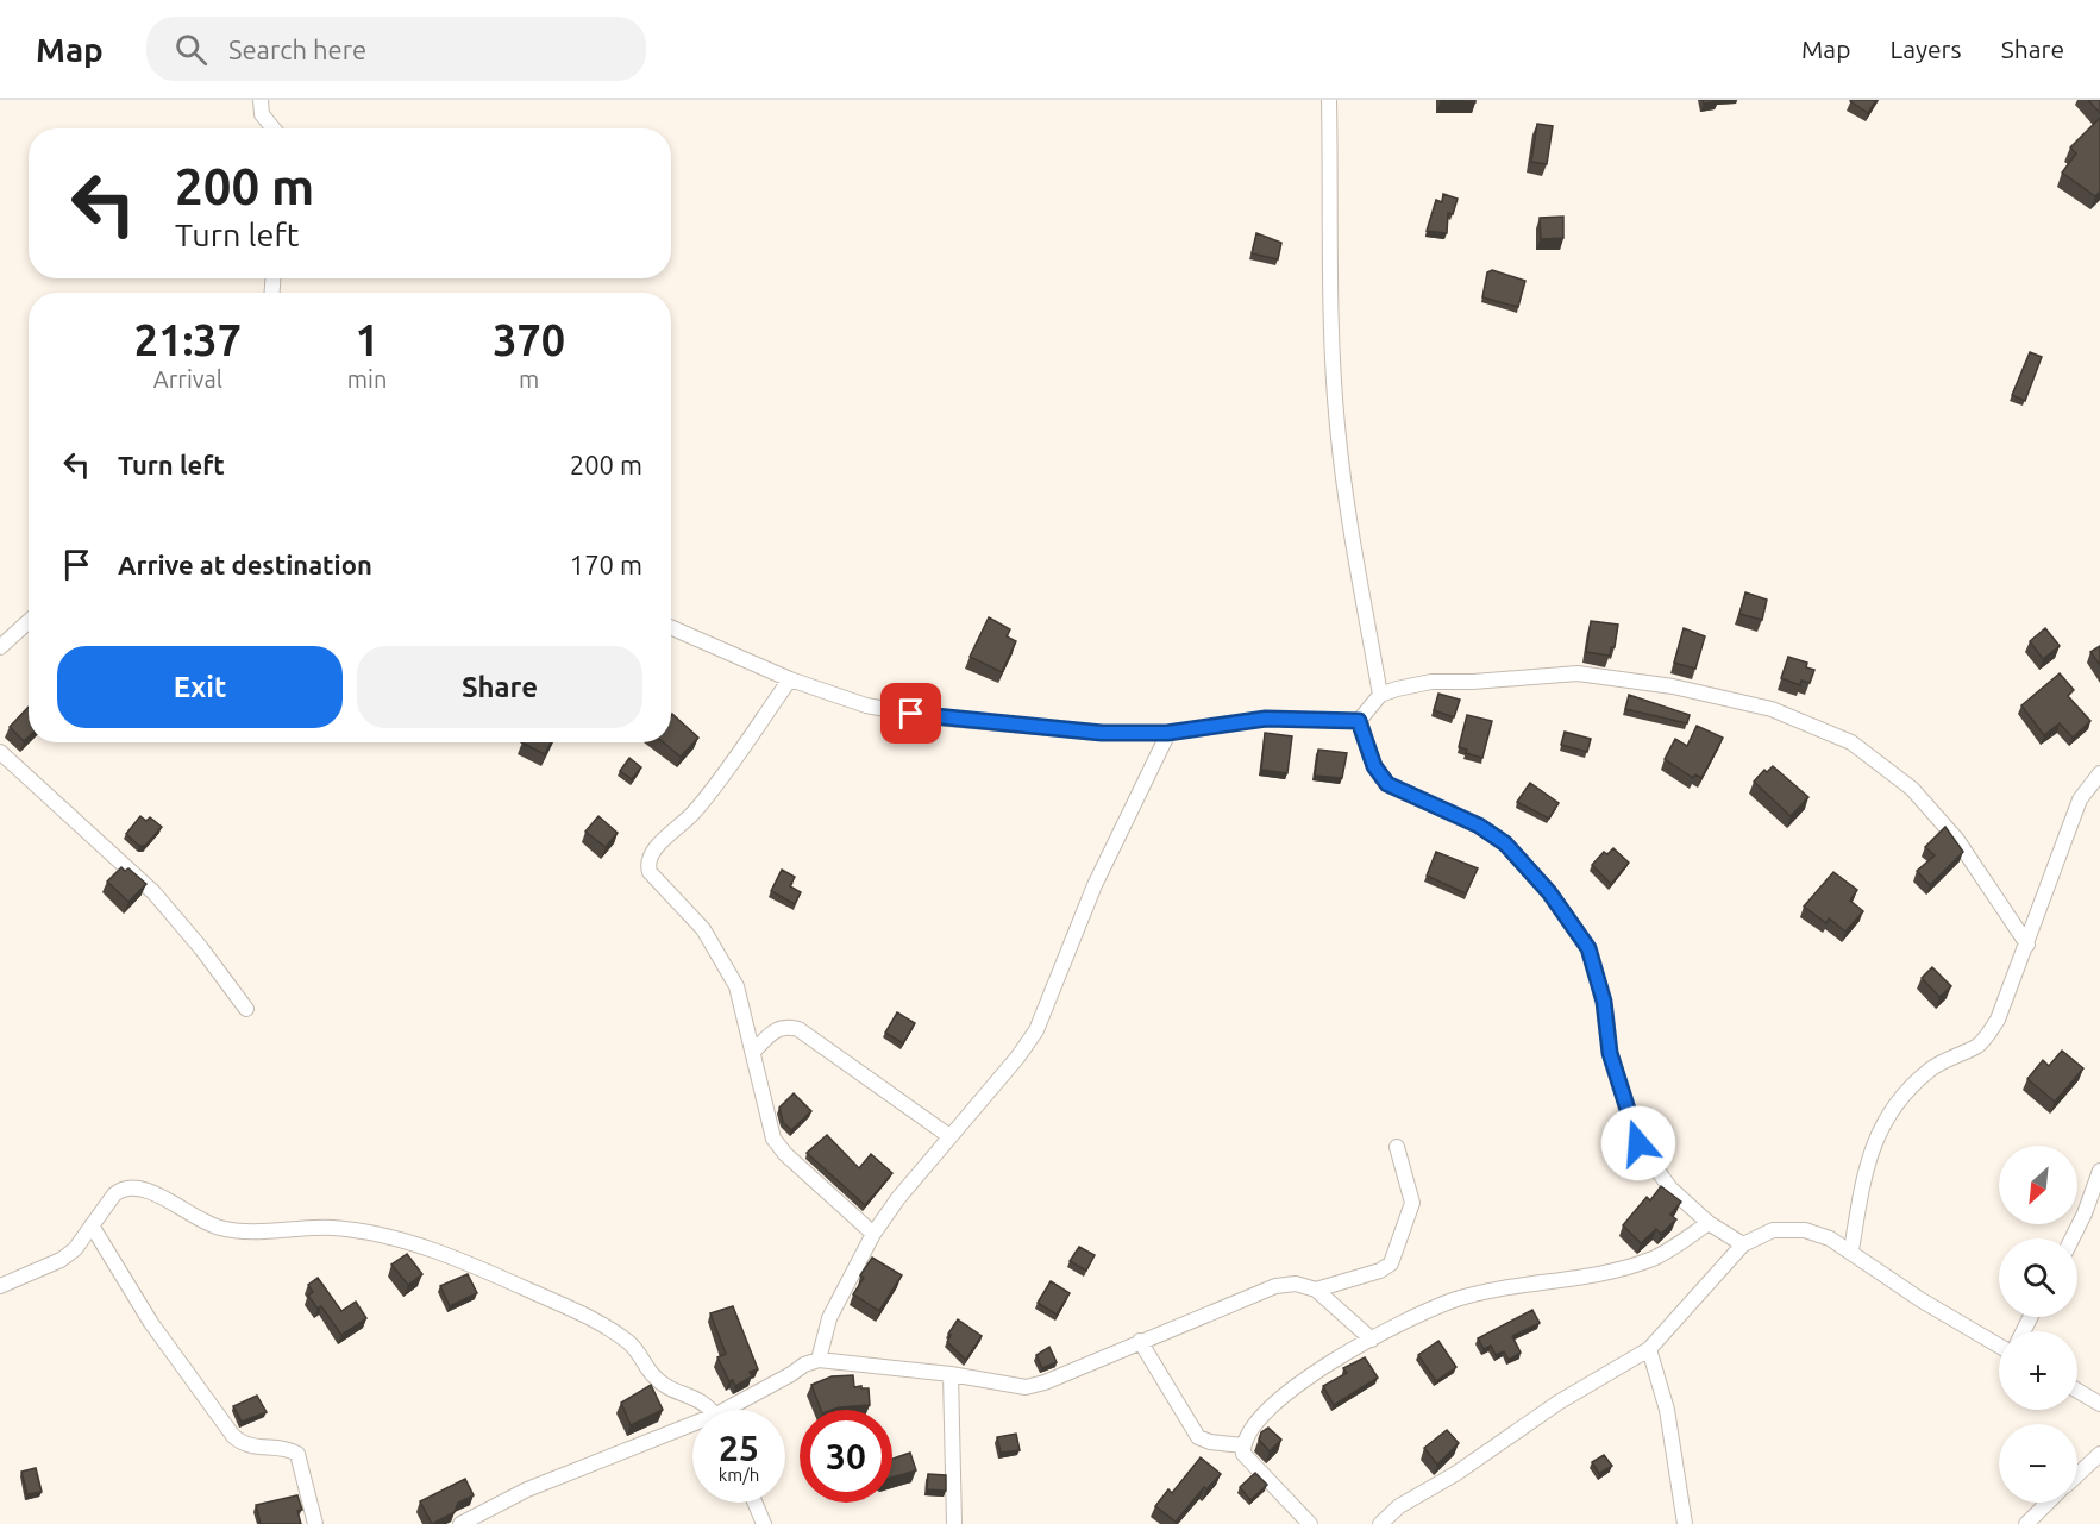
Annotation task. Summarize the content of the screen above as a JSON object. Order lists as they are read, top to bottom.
{
  "north": "bottom left",
  "page": {
    "header": "Map",
    "search": "Search here",
    "nav": ["Map", "Layers", "Share"],
    "turn": ["200 m", "Turn left"],
    "eta": [
      "21:37",
      "Arrival",
      "1",
      "min",
      "370",
      "m"
    ],
    "list": [
      {
        "name": "Turn left",
        "value": "200 m"
      },
      {
        "name": "Arrive at destination",
        "value": "170 m"
      }
    ],
    "buttons": ["Exit", "Share"],
    "map_buttons": ["+", "−"],
    "speed": "25 km/h",
    "limit": "30"
  }
}
